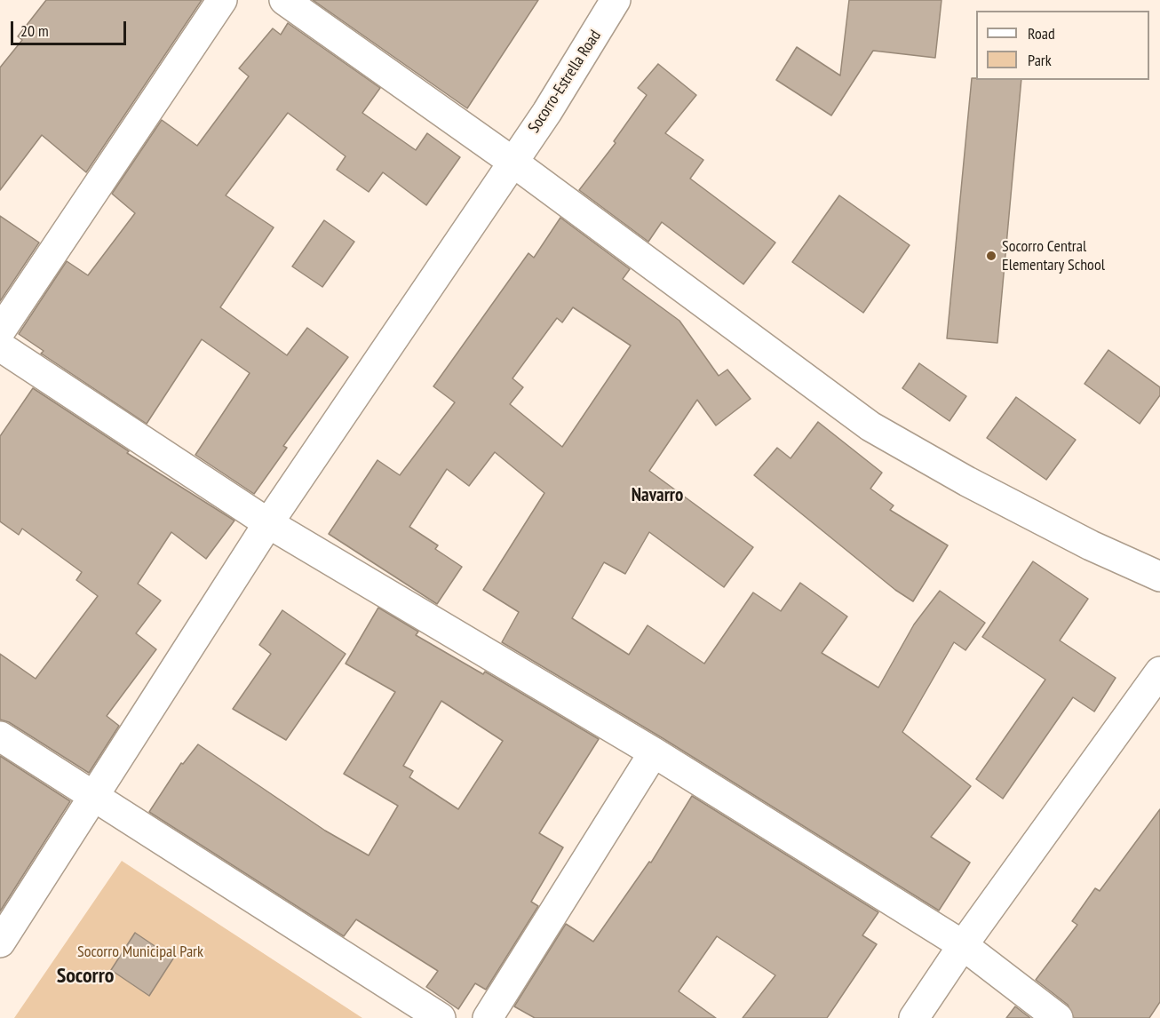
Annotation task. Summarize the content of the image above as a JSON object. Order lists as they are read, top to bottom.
{
  "streets": {
    "street": ["Socorro-Estrella Road"]
  },
  "districts": ["Navarro", "Socorro"],
  "parks": ["Socorro Municipal Park"],
  "places": ["Socorro Central Elementary School"],
  "legend": ["Road", "Park"],
  "scale_bar": "20 m"
}
